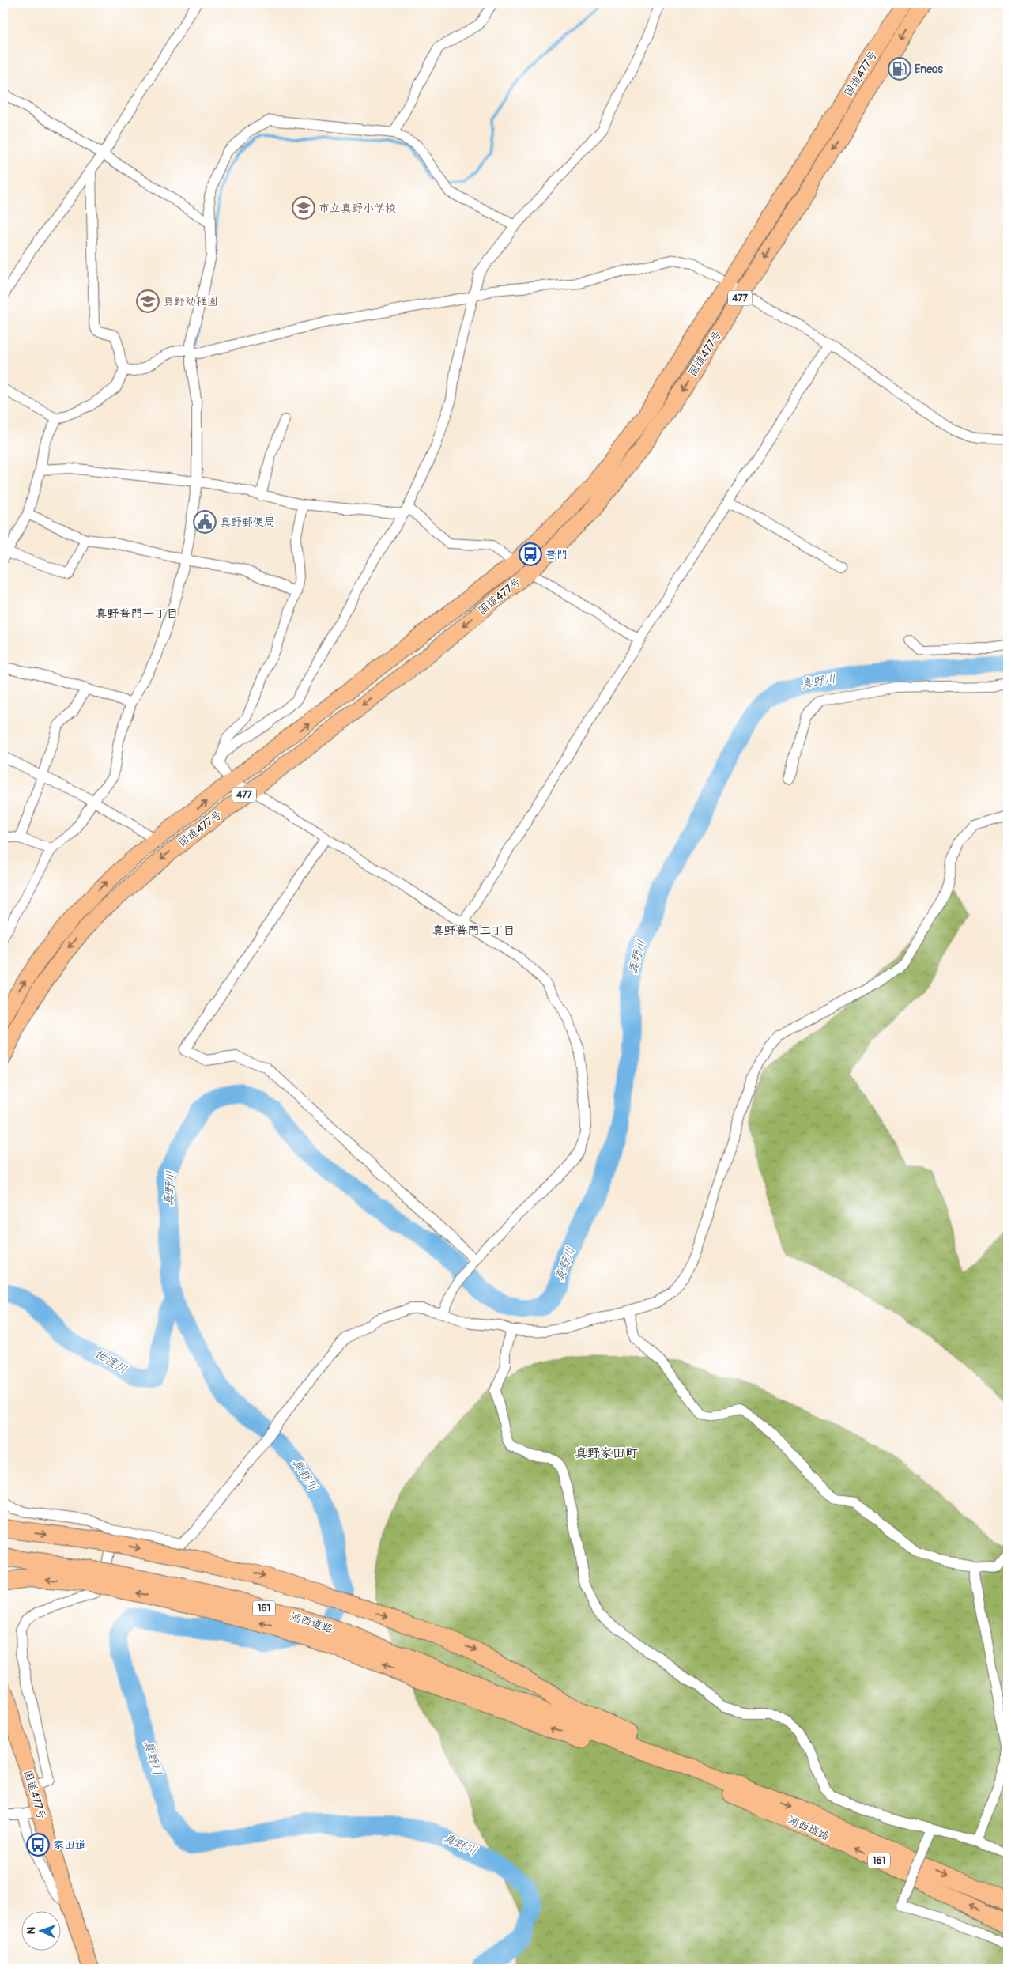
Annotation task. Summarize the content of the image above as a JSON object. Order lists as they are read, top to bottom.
{
  "streets": {
    "highway": [
      "国道477号",
      "477",
      "161",
      "湖西道路"
    ]
  },
  "districts": ["真野普門一丁目", "真野普門二丁目", "真野家田町"],
  "water": ["真野川", "世渡川"],
  "places": {
    "fuel station": ["Eneos"],
    "school or university": ["市立真野小学校", "真野幼稚園"],
    "public building": ["真野郵便局"],
    "bus stop": ["普門", "家田道"]
  },
  "north": "left"
}
